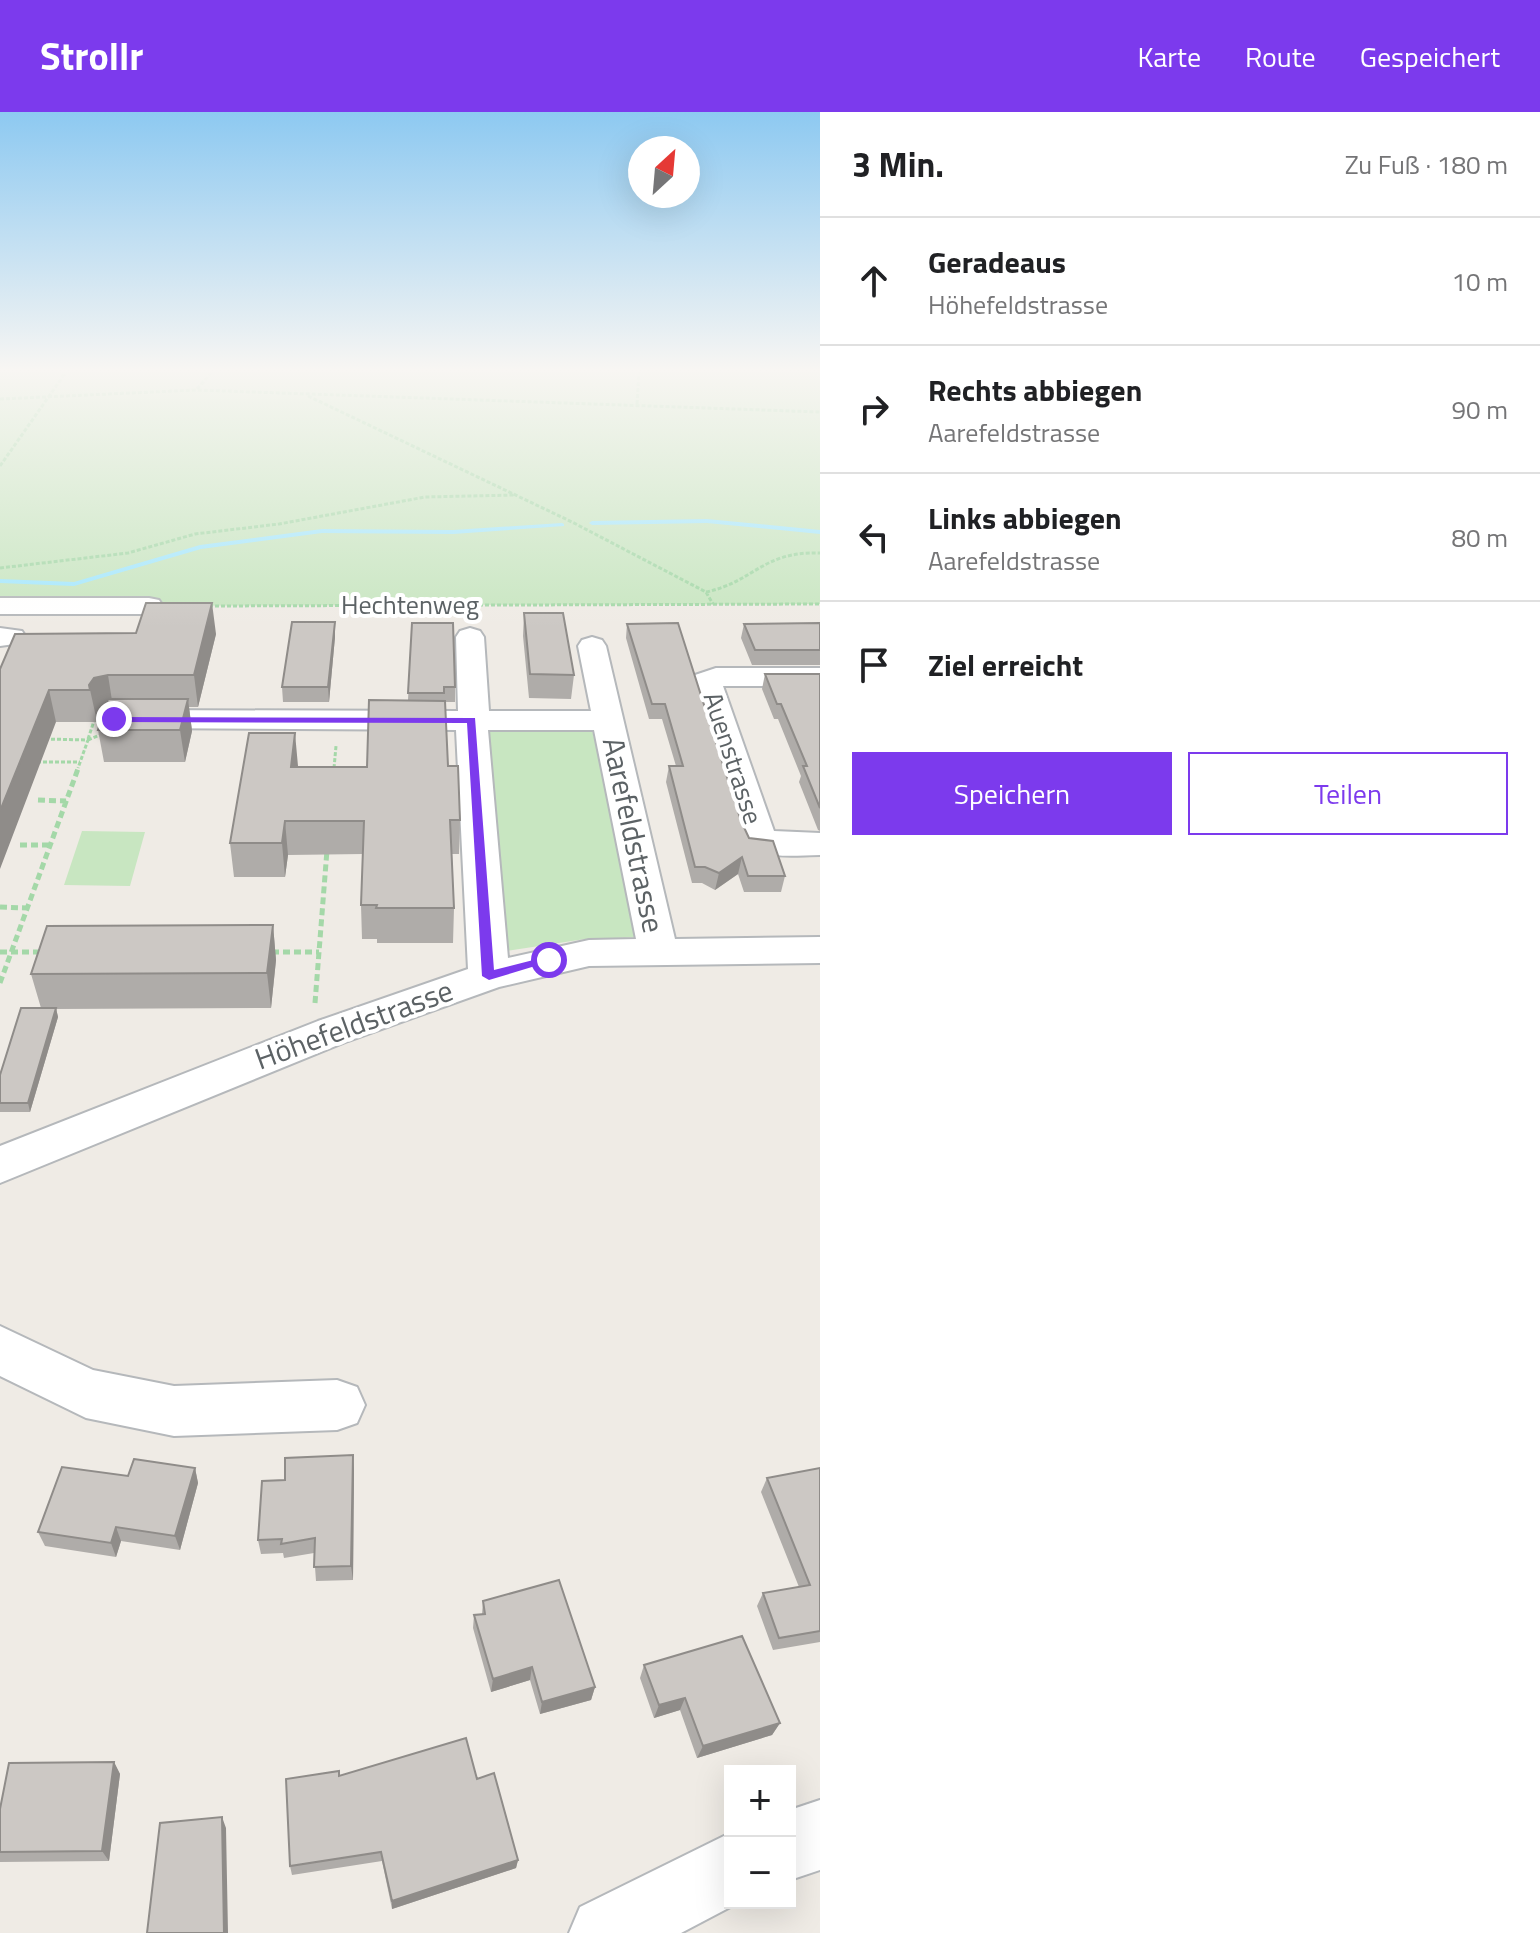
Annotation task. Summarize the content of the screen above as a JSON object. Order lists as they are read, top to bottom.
{
  "streets": {
    "street": ["Auenstrasse", "Aarefeldstrasse", "Höhefeldstrasse"],
    "path": ["Hechtenweg"]
  },
  "crossings": [
    ["Aarefeldstrasse", "Höhefeldstrasse"]
  ],
  "north": "top right",
  "page": {
    "header": "Strollr",
    "nav": ["Karte", "Route", "Gespeichert"],
    "heading": ["3 Min.", "Zu Fuß · 180 m"],
    "list": [
      ["Geradeaus", "Höhefeldstrasse", "10 m"],
      ["Rechts abbiegen", "Aarefeldstrasse", "90 m"],
      ["Links abbiegen", "Aarefeldstrasse", "80 m"],
      "Ziel erreicht"
    ],
    "buttons": ["Speichern", "Teilen"],
    "map_buttons": ["+", "−"]
  }
}
